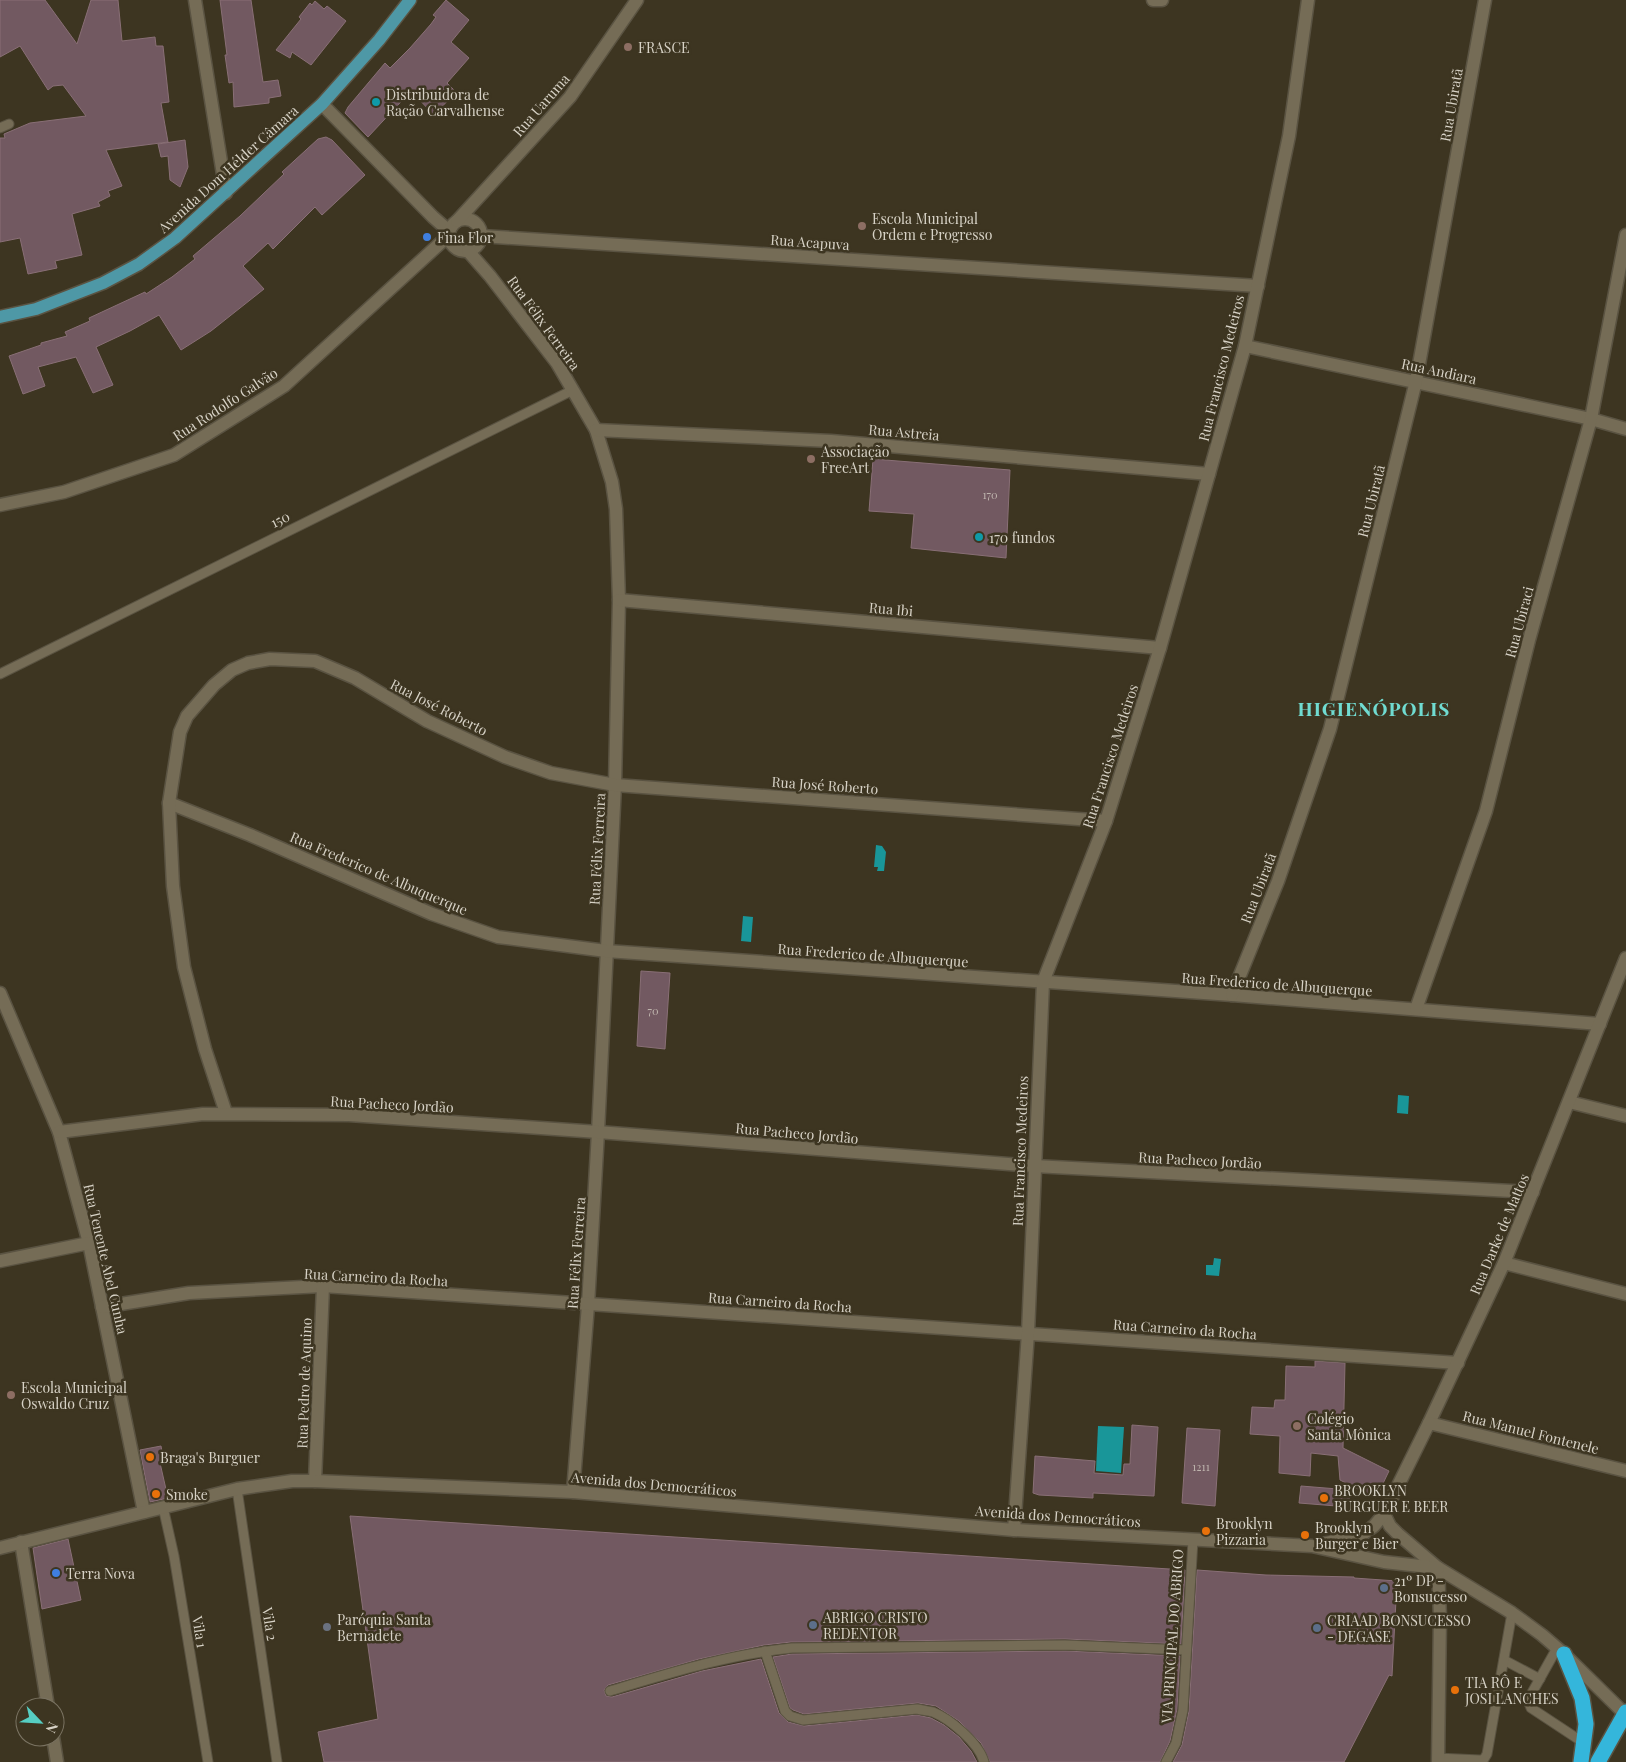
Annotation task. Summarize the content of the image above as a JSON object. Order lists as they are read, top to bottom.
{
  "streets": {
    "main road": ["Avenida Dom Hélder Câmara"],
    "street": [
      "Rua Uaruma",
      "Rua Ubiratã",
      "Rua Acapuva",
      "Rua Félix Ferreira",
      "Rua Francisco Medeiros",
      "Rua Andiara",
      "Rua Rodolfo Galvão",
      "Rua Astreia",
      "Rua Ibi",
      "Rua Ubiraci",
      "Rua José Roberto",
      "Rua Frederico de Albuquerque",
      "Rua Pacheco Jordão",
      "Rua Darke de Mattos",
      "Rua Tenente Abel Cunha",
      "Rua Carneiro da Rocha",
      "Rua Pedro de Aquino",
      "Rua Manuel Fontenele",
      "Avenida dos Democráticos"
    ],
    "lane": [
      "150",
      "Vila 2",
      "Vila 1",
      "VIA PRINCIPAL DO ABRIGO"
    ]
  },
  "crossings": [
    ["Rua Uaruma", "Rua Acapuva"],
    ["Rua Uaruma", "Rua Félix Ferreira"],
    ["Rua Uaruma", "Rua Rodolfo Galvão"],
    ["Rua Ubiratã", "Rua Andiara"],
    ["Rua Ubiratã", "Rua Frederico de Albuquerque"],
    ["Rua Acapuva", "Rua Félix Ferreira"],
    ["Rua Acapuva", "Rua Francisco Medeiros"],
    ["Rua Acapuva", "Rua Rodolfo Galvão"],
    ["Rua Félix Ferreira", "Rua Rodolfo Galvão"],
    ["Rua Félix Ferreira", "Rua Astreia"],
    ["Rua Félix Ferreira", "150"],
    ["Rua Félix Ferreira", "Rua Ibi"],
    ["Rua Félix Ferreira", "Rua José Roberto"],
    ["Rua Félix Ferreira", "Rua Frederico de Albuquerque"],
    ["Rua Félix Ferreira", "Rua Pacheco Jordão"],
    ["Rua Félix Ferreira", "Rua Carneiro da Rocha"],
    ["Rua Félix Ferreira", "Avenida dos Democráticos"],
    ["Rua Francisco Medeiros", "Rua Andiara"],
    ["Rua Francisco Medeiros", "Rua Astreia"],
    ["Rua Francisco Medeiros", "Rua Ibi"],
    ["Rua Francisco Medeiros", "Rua José Roberto"],
    ["Rua Francisco Medeiros", "Rua Frederico de Albuquerque"],
    ["Rua Francisco Medeiros", "Rua Pacheco Jordão"],
    ["Rua Francisco Medeiros", "Rua Carneiro da Rocha"],
    ["Rua Francisco Medeiros", "Avenida dos Democráticos"],
    ["Rua Andiara", "Rua Ubiraci"],
    ["Rua Ubiraci", "Rua Frederico de Albuquerque"],
    ["Rua José Roberto", "Rua Frederico de Albuquerque"],
    ["Rua José Roberto", "Rua Pacheco Jordão"],
    ["Rua Frederico de Albuquerque", "Rua Darke de Mattos"],
    ["Rua Pacheco Jordão", "Rua Darke de Mattos"],
    ["Rua Pacheco Jordão", "Rua Tenente Abel Cunha"],
    ["Rua Darke de Mattos", "Rua Carneiro da Rocha"],
    ["Rua Darke de Mattos", "Rua Manuel Fontenele"],
    ["Rua Darke de Mattos", "Avenida dos Democráticos"],
    ["Rua Tenente Abel Cunha", "Rua Carneiro da Rocha"],
    ["Rua Tenente Abel Cunha", "Avenida dos Democráticos"],
    ["Rua Carneiro da Rocha", "Rua Pedro de Aquino"],
    ["Rua Pedro de Aquino", "Avenida dos Democráticos"],
    ["Avenida dos Democráticos", "Vila 2"],
    ["Avenida dos Democráticos", "Vila 1"],
    ["Avenida dos Democráticos", "VIA PRINCIPAL DO ABRIGO"]
  ],
  "districts": ["HIGIENÓPOLIS"],
  "places": [
    "FRASCE",
    "Distribuidora de Ração Carvalhense",
    "Escola Municipal Ordem e Progresso",
    "Fina Flor",
    "Associação FreeArt",
    "170 fundos",
    "Escola Municipal Oswaldo Cruz",
    "Colégio Santa Mônica",
    "Braga's Burguer",
    "Smoke",
    "BROOKLYN BURGUER E BEER",
    "Brooklyn Pizzaria",
    "Brooklyn Burger e Bier",
    "Terra Nova",
    "21º DP - Bonsucesso",
    "ABRIGO CRISTO REDENTOR",
    "Paróquia Santa Bernadete",
    "CRIAAD BONSUCESSO - DEGASE",
    "TIA RÔ E JOSI LANCHES"
  ],
  "house_numbers": ["170", "70", "1211"],
  "north": "bottom right"
}
